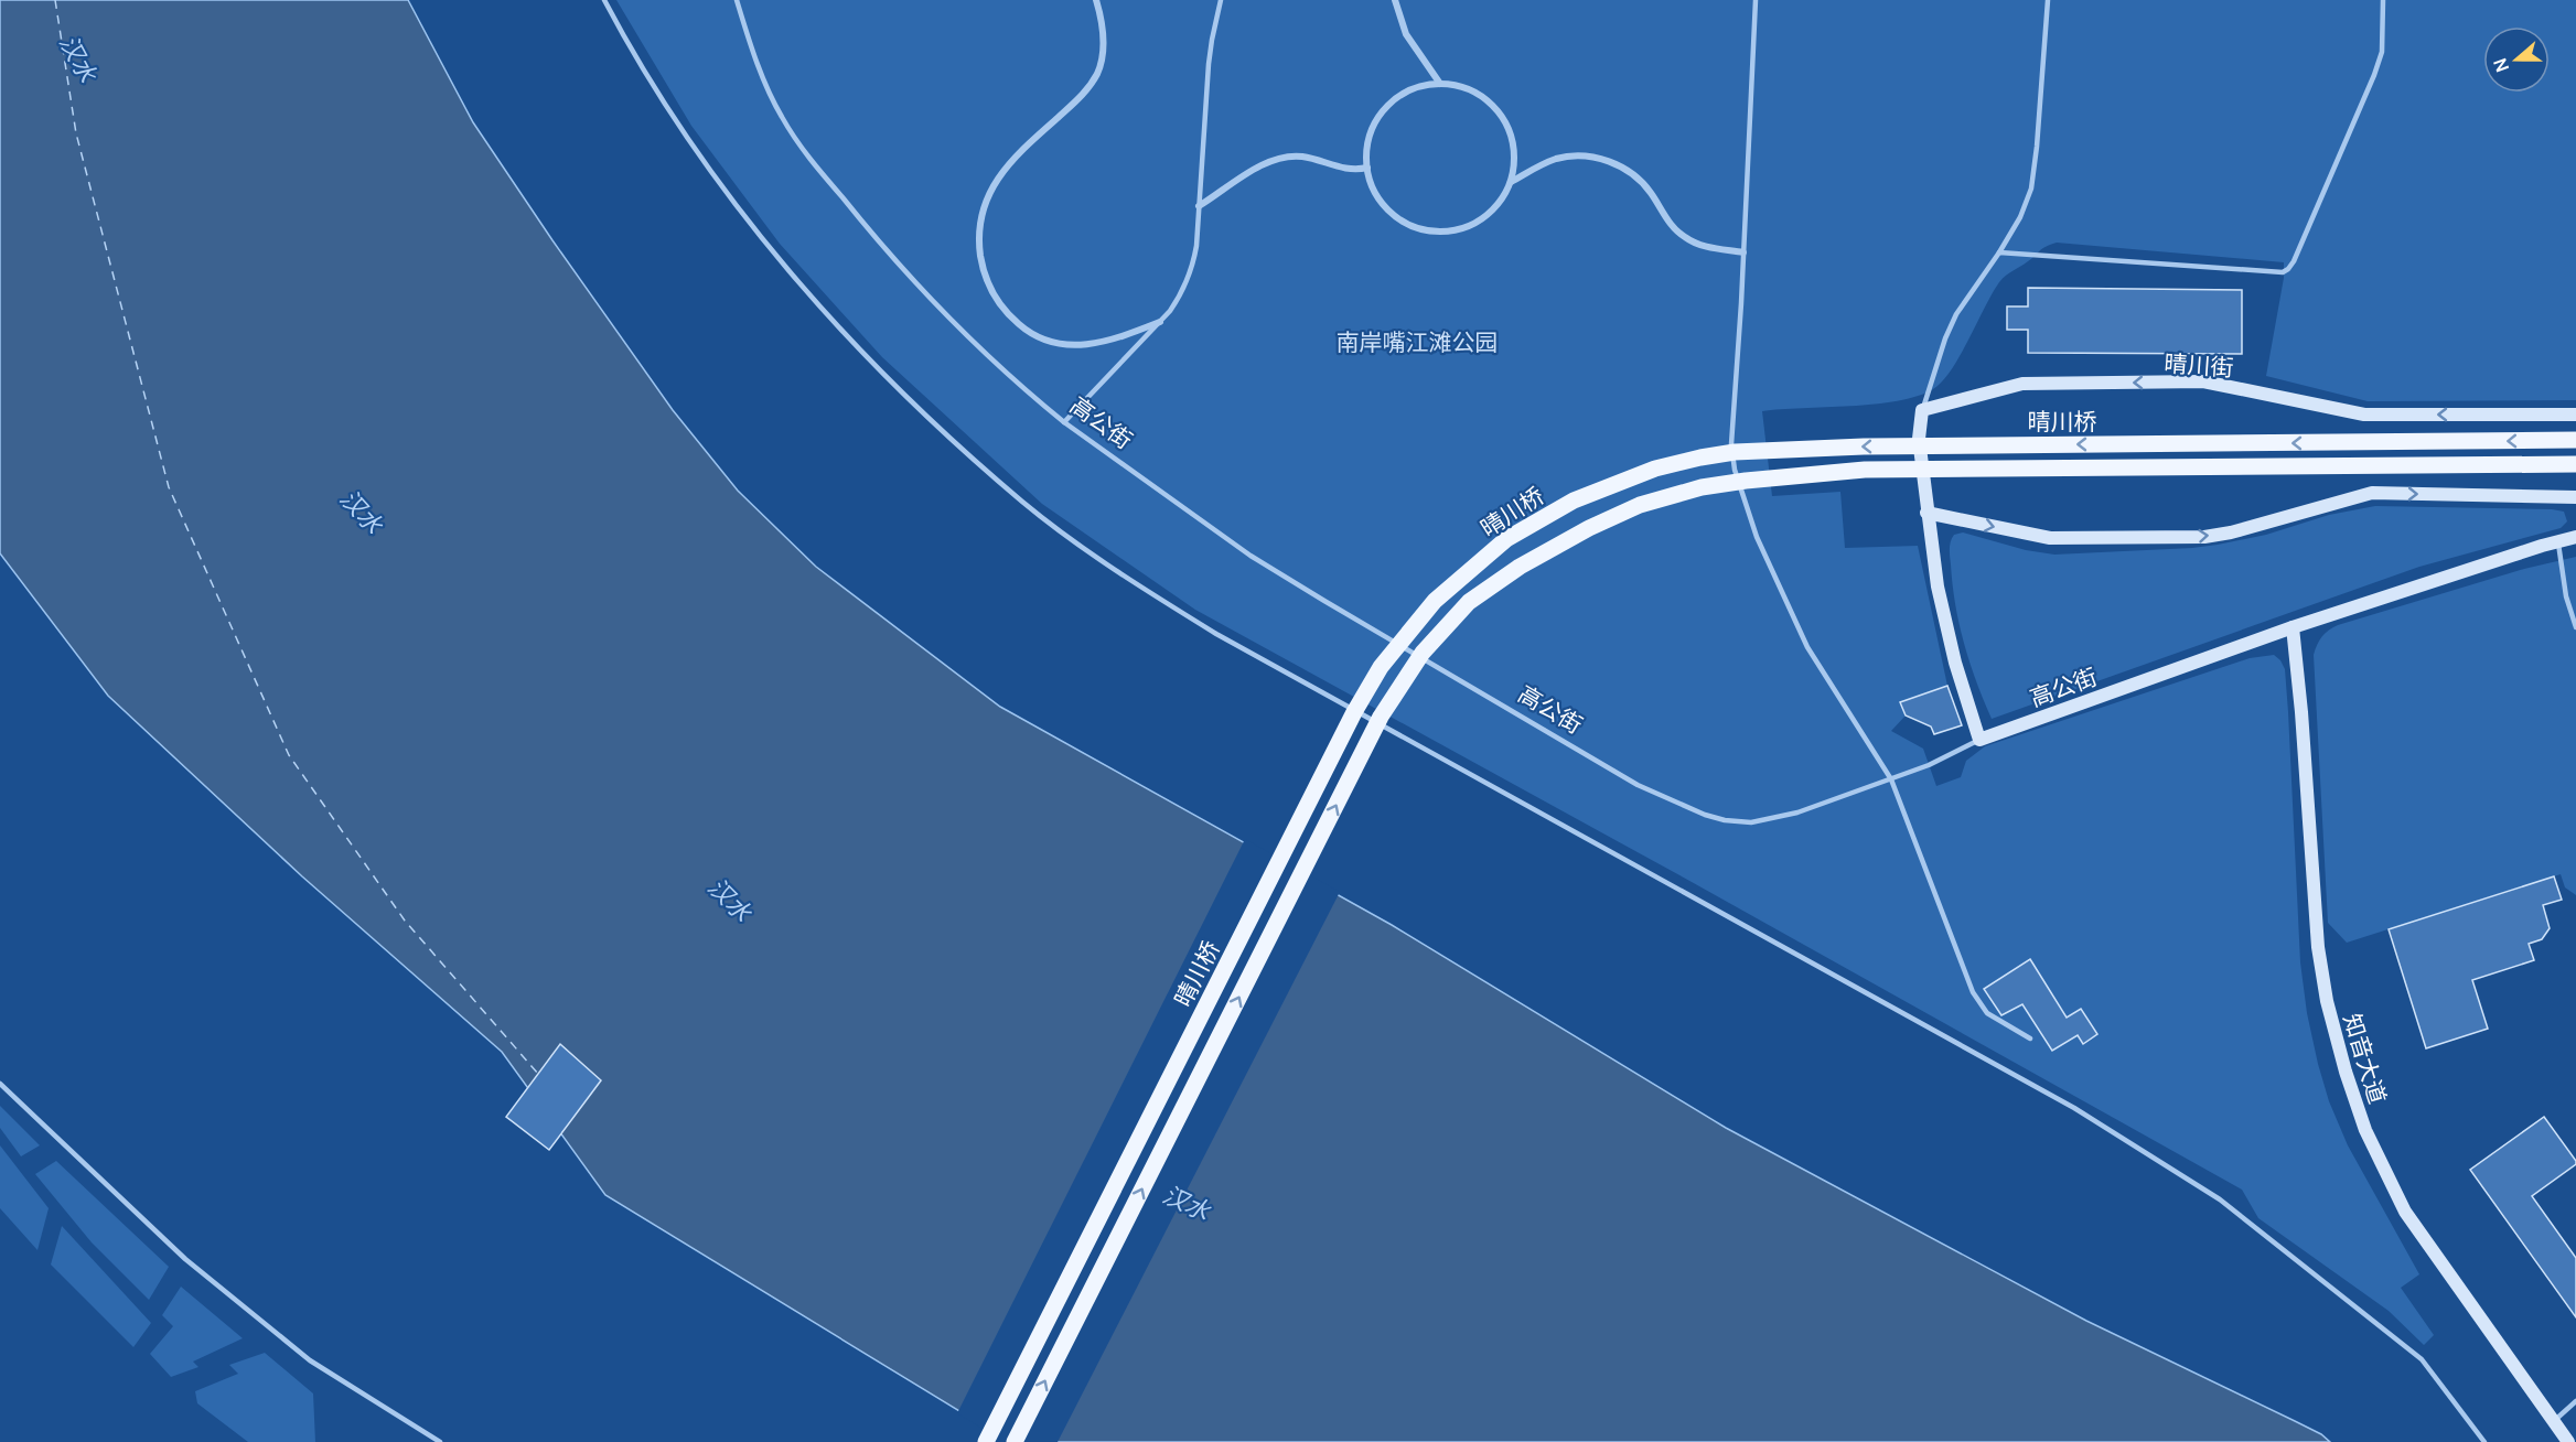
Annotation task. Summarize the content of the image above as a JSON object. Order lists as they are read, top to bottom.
{
  "streets": {
    "main road": ["晴川桥"],
    "street": ["晴川街", "高公街", "知音大道"]
  },
  "crossings": [
    ["高公街", "知音大道"]
  ],
  "water": ["汉水"],
  "parks": ["南岸嘴江滩公园"],
  "north": "left"
}
